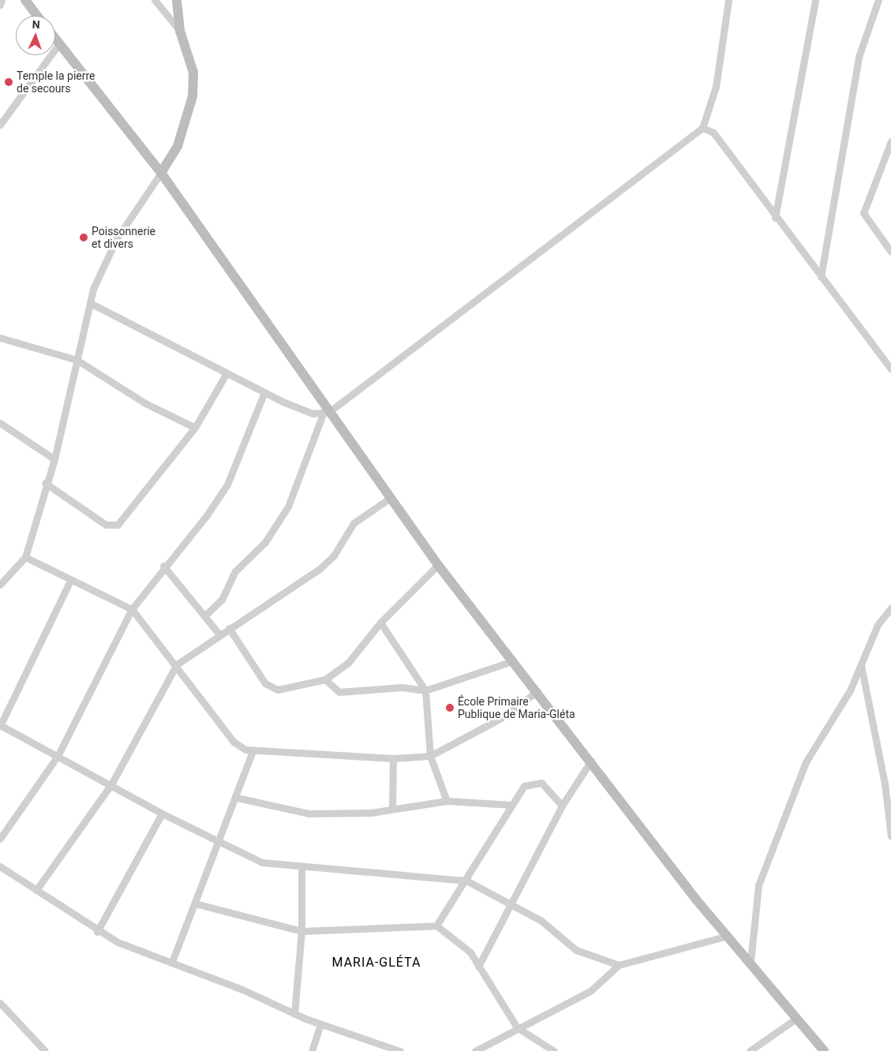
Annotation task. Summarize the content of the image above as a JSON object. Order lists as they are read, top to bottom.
{
  "districts": ["MARIA-GLÉTA"],
  "places": ["Temple la pierre de secours", "Poissonnerie et divers", "École Primaire Publique de Maria-Gléta"],
  "north": "top"
}
